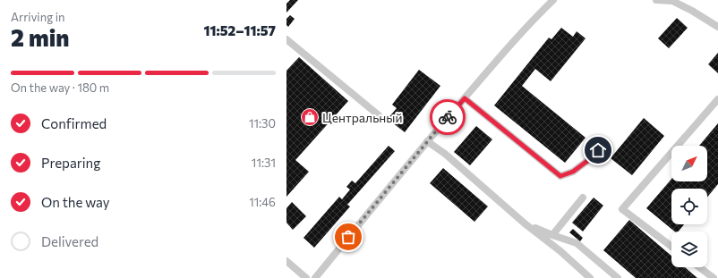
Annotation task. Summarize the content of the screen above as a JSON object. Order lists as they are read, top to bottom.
{
  "places": {
    "shop": ["Центральный"]
  },
  "north": "top right",
  "page": {
    "heading": ["2 min", "Arriving in", "11:52–11:57"],
    "bar": "On the way · 180 m",
    "list": [
      ["Confirmed", "11:30"],
      ["Preparing", "11:31"],
      ["On the way", "11:46"],
      "Delivered"
    ]
  }
}
